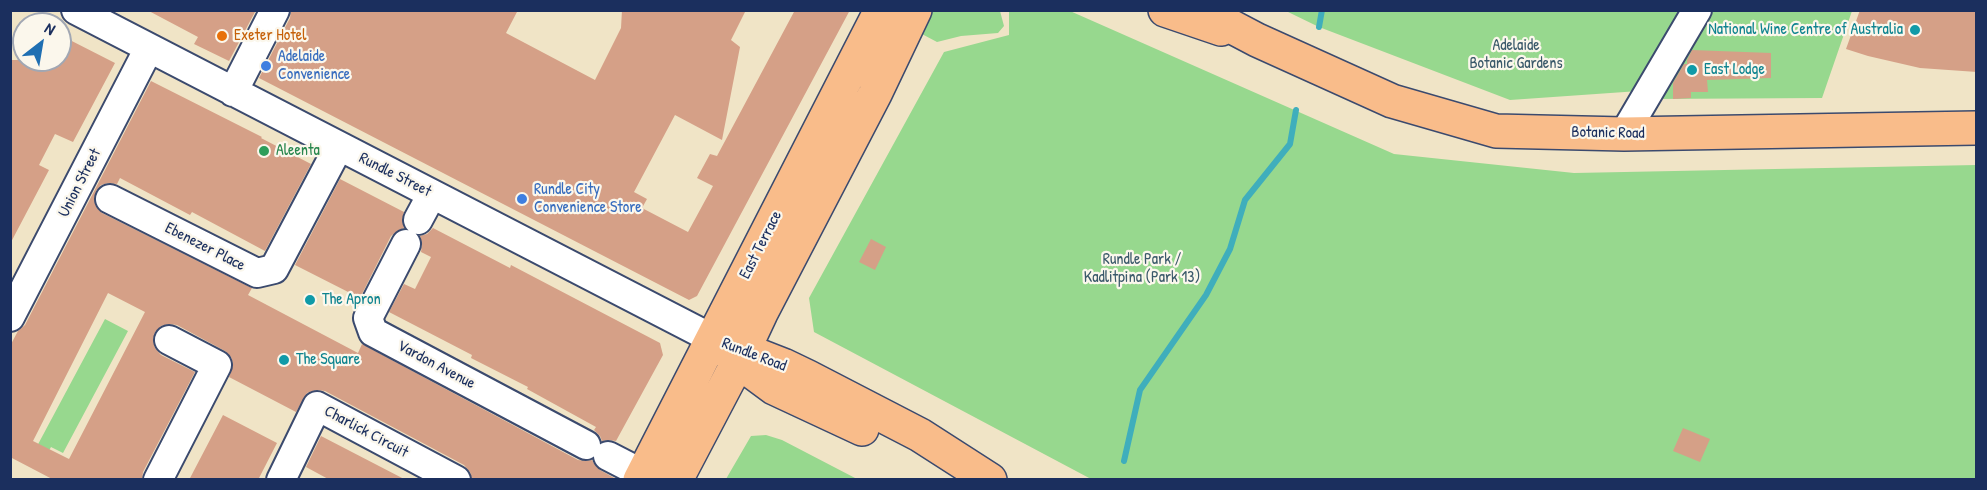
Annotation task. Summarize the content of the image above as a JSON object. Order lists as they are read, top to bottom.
{
  "streets": {
    "main road": ["Botanic Road", "East Terrace", "Rundle Road"],
    "street": [
      "Rundle Street",
      "Union Street",
      "Ebenezer Place",
      "Vardon Avenue",
      "Charlick Circuit"
    ]
  },
  "crossings": [
    ["Rundle Street", "Union Street"],
    ["Rundle Street", "East Terrace"],
    ["Rundle Street", "Ebenezer Place"],
    ["Rundle Street", "Rundle Road"],
    ["Rundle Street", "Vardon Avenue"],
    ["Union Street", "Ebenezer Place"],
    ["East Terrace", "Rundle Road"],
    ["East Terrace", "Vardon Avenue"]
  ],
  "parks": ["Adelaide Botanic Gardens", "Rundle Park / Kadlitpina (Park 13)"],
  "places": [
    "National Wine Centre of Australia",
    "Exeter Hotel",
    "Adelaide Convenience",
    "East Lodge",
    "Aleenta",
    "Rundle City Convenience Store",
    "The Apron",
    "The Square"
  ],
  "north": "top right"
}
